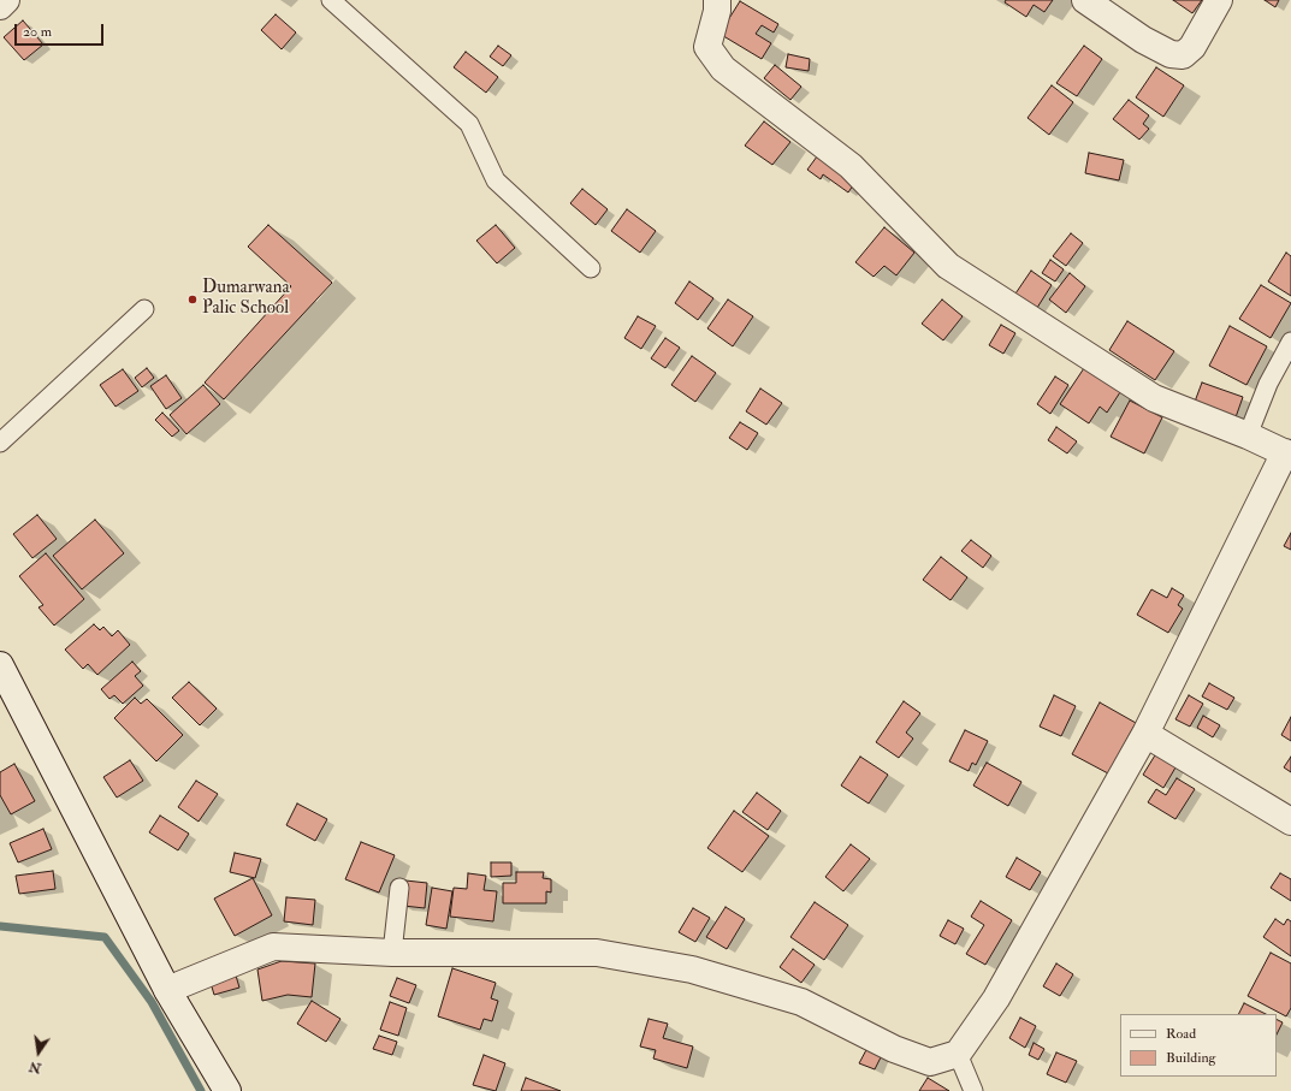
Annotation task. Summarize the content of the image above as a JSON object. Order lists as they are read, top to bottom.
{
  "places": ["Dumarwana Palic School"],
  "legend": ["Road", "Building"],
  "scale_bar": "20 m",
  "north": "bottom"
}
